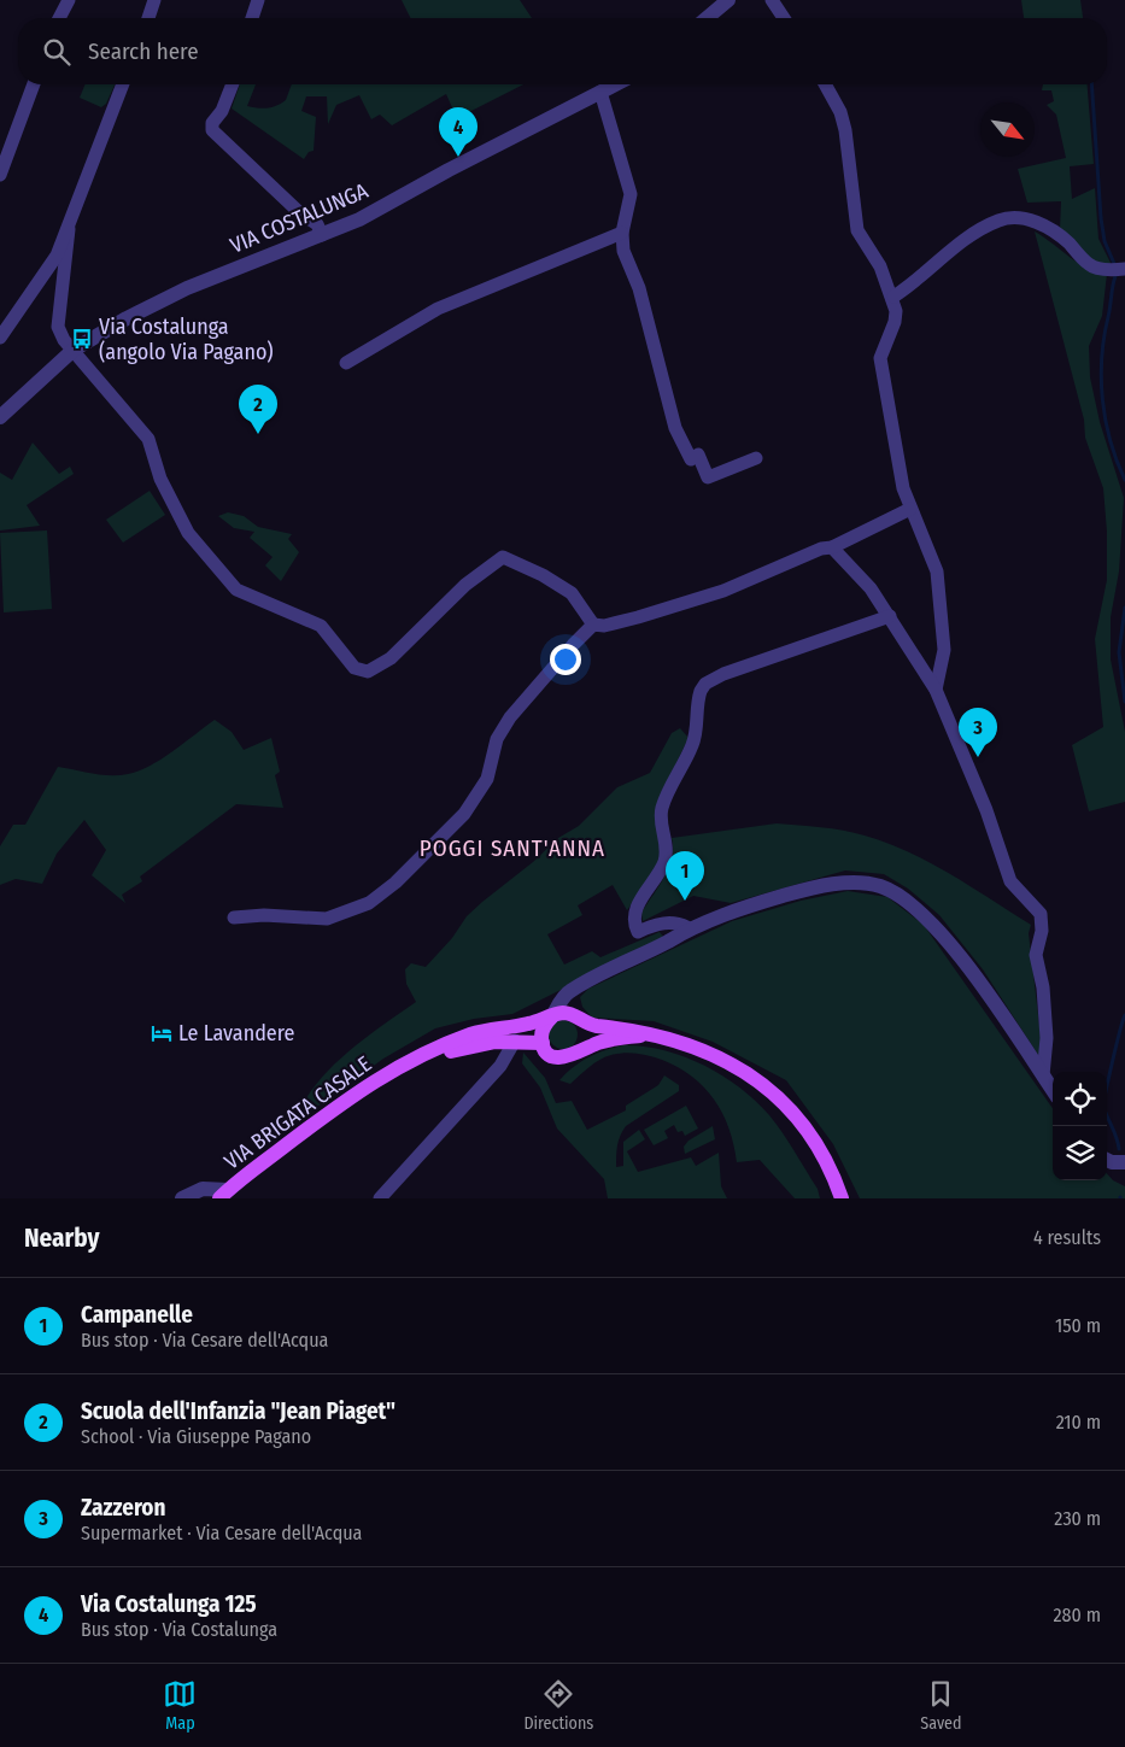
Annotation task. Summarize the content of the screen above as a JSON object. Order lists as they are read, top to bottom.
{
  "streets": {
    "main road": ["VIA BRIGATA CASALE"],
    "street": ["VIA COSTALUNGA"]
  },
  "districts": ["POGGI SANT'ANNA"],
  "places": {
    "bus stop": ["Via Costalunga (angolo Via Pagano)"],
    "hotel": ["Le Lavandere"]
  },
  "north": "bottom right",
  "page": {
    "search": "Search here",
    "pins": [
      "4",
      "2",
      "3",
      "1"
    ],
    "heading": ["Nearby", "4 results"],
    "list": [
      {
        "mark": "1",
        "name": "Campanelle",
        "note": "Bus stop · Via Cesare dell'Acqua",
        "value": "150 m"
      },
      {
        "mark": "2",
        "name": "Scuola dell'Infanzia \"Jean Piaget\"",
        "note": "School · Via Giuseppe Pagano",
        "value": "210 m"
      },
      {
        "mark": "3",
        "name": "Zazzeron",
        "note": "Supermarket · Via Cesare dell'Acqua",
        "value": "230 m"
      },
      {
        "mark": "4",
        "name": "Via Costalunga 125",
        "note": "Bus stop · Via Costalunga",
        "value": "280 m"
      }
    ],
    "nav": ["Map", "Directions", "Saved"]
  }
}
